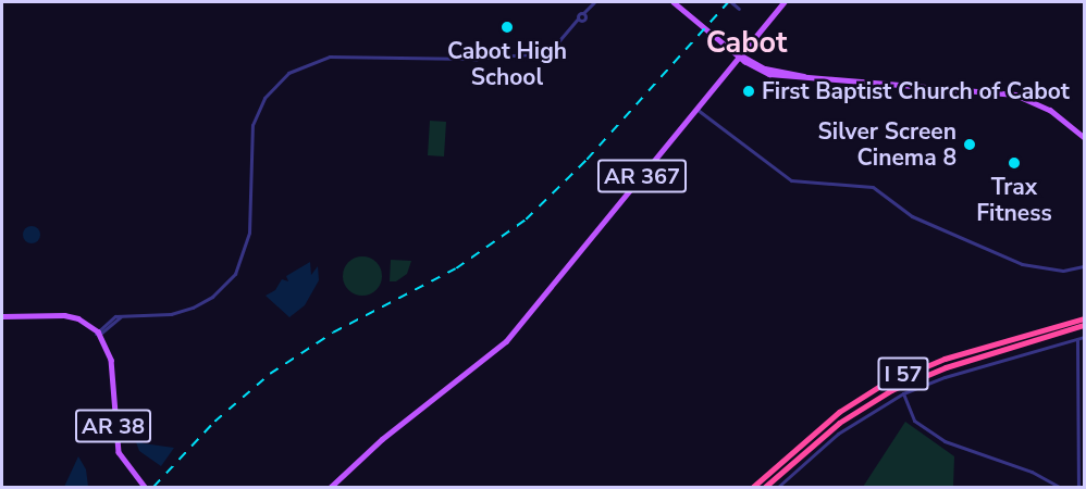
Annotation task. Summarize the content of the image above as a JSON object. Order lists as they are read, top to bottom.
{
  "streets": {
    "highway": ["I 57"],
    "main road": ["AR 367", "AR 38"]
  },
  "districts": ["Cabot"],
  "places": [
    "Cabot High School",
    "First Baptist Church of Cabot",
    "Silver Screen Cinema 8",
    "Trax Fitness"
  ]
}
